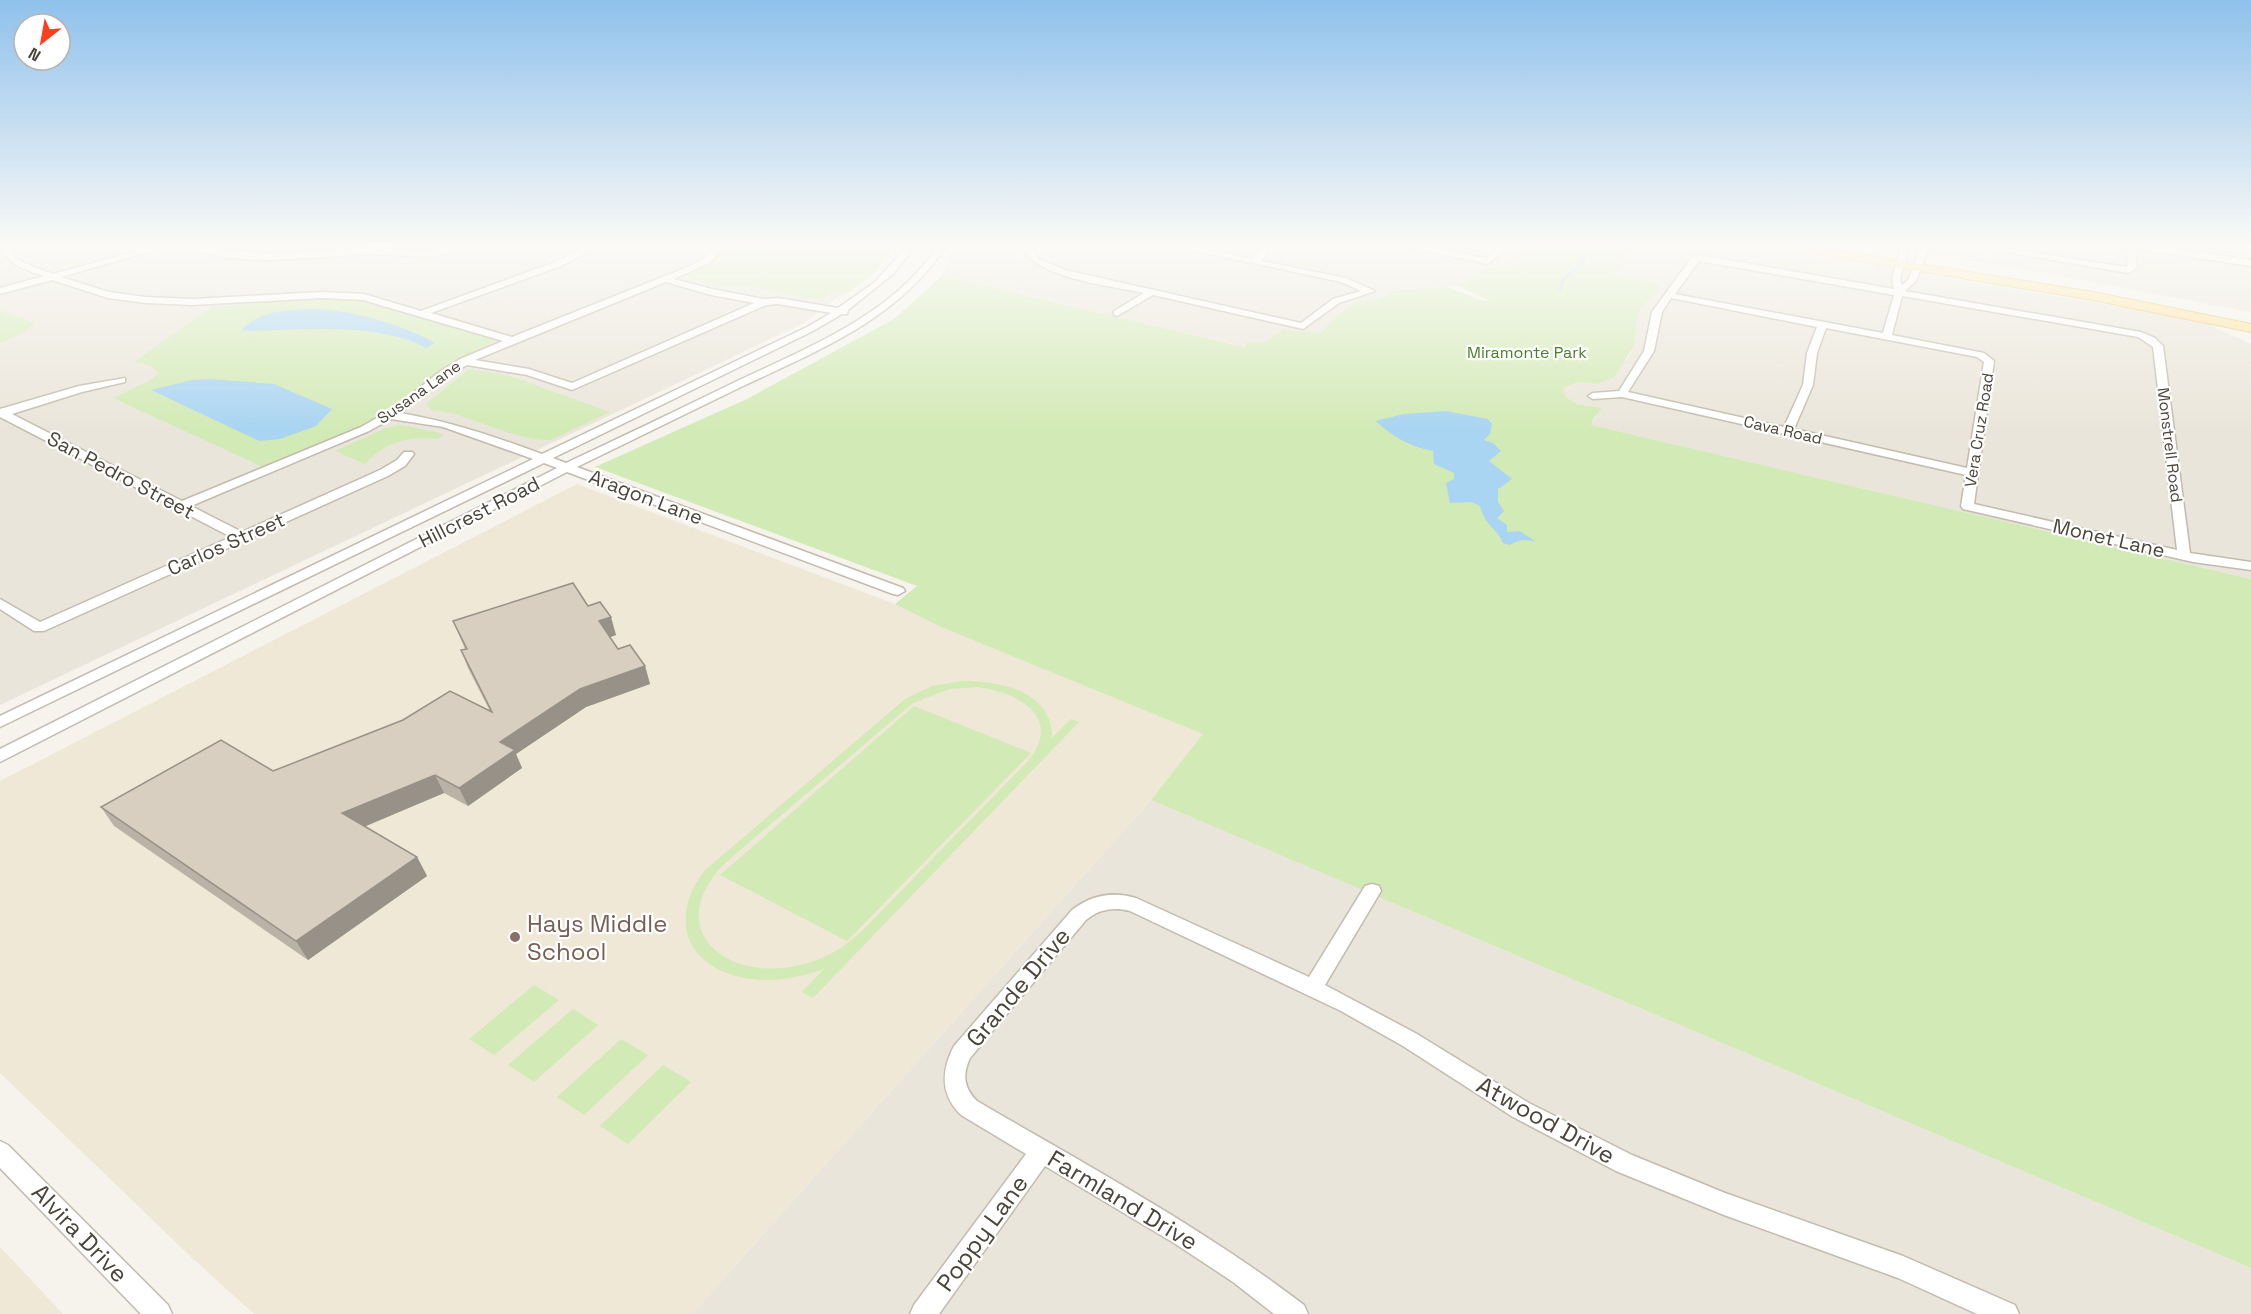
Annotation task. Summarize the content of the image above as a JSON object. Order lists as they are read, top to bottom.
{
  "streets": {
    "street": [
      "Susana Lane",
      "Cava Road",
      "Vera Cruz Road",
      "Monstrell Road",
      "San Pedro Street",
      "Aragon Lane",
      "Hillcrest Road",
      "Monet Lane",
      "Carlos Street",
      "Grande Drive",
      "Atwood Drive",
      "Farmland Drive",
      "Alvira Drive",
      "Poppy Lane"
    ]
  },
  "crossings": [
    ["Susana Lane", "San Pedro Street"],
    ["Susana Lane", "Aragon Lane"],
    ["Cava Road", "Vera Cruz Road"],
    ["Vera Cruz Road", "Monet Lane"],
    ["Monstrell Road", "Monet Lane"],
    ["San Pedro Street", "Carlos Street"],
    ["Aragon Lane", "Hillcrest Road"],
    ["Grande Drive", "Atwood Drive"],
    ["Grande Drive", "Farmland Drive"],
    ["Farmland Drive", "Poppy Lane"]
  ],
  "parks": ["Miramonte Park"],
  "places": ["Hays Middle School"],
  "north": "bottom left"
}
